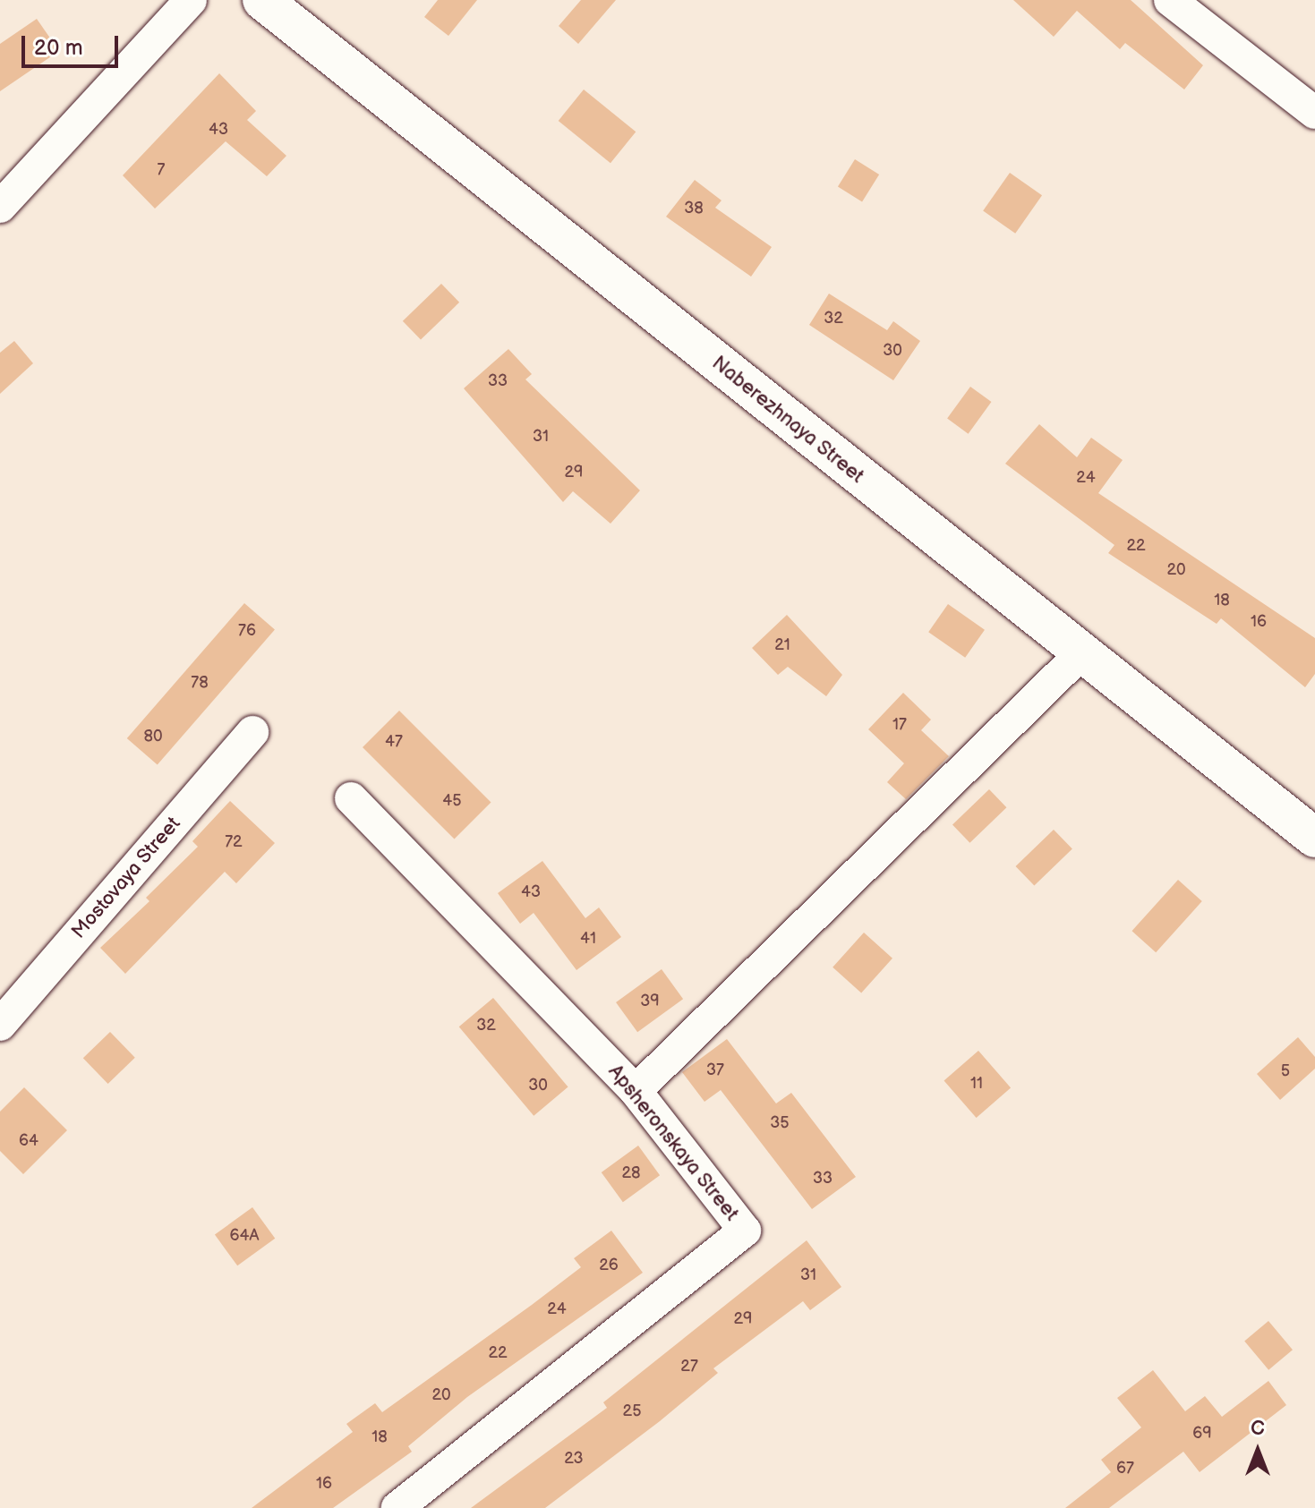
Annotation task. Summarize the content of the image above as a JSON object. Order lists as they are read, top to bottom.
{
  "streets": {
    "street": ["Naberezhnaya Street", "Mostovaya Street", "Apsheronskaya Street"]
  },
  "house_numbers": [
    "43",
    "7",
    "38",
    "32",
    "30",
    "33",
    "31",
    "29",
    "24",
    "22",
    "20",
    "18",
    "16",
    "76",
    "21",
    "78",
    "17",
    "80",
    "47",
    "45",
    "72",
    "43",
    "41",
    "39",
    "32",
    "37",
    "5",
    "11",
    "30",
    "35",
    "64",
    "28",
    "33",
    "64А",
    "26",
    "31",
    "24",
    "29",
    "22",
    "27",
    "20",
    "25",
    "69",
    "18",
    "23",
    "67",
    "16"
  ],
  "scale_bar": "20 m",
  "north": "top"
}
